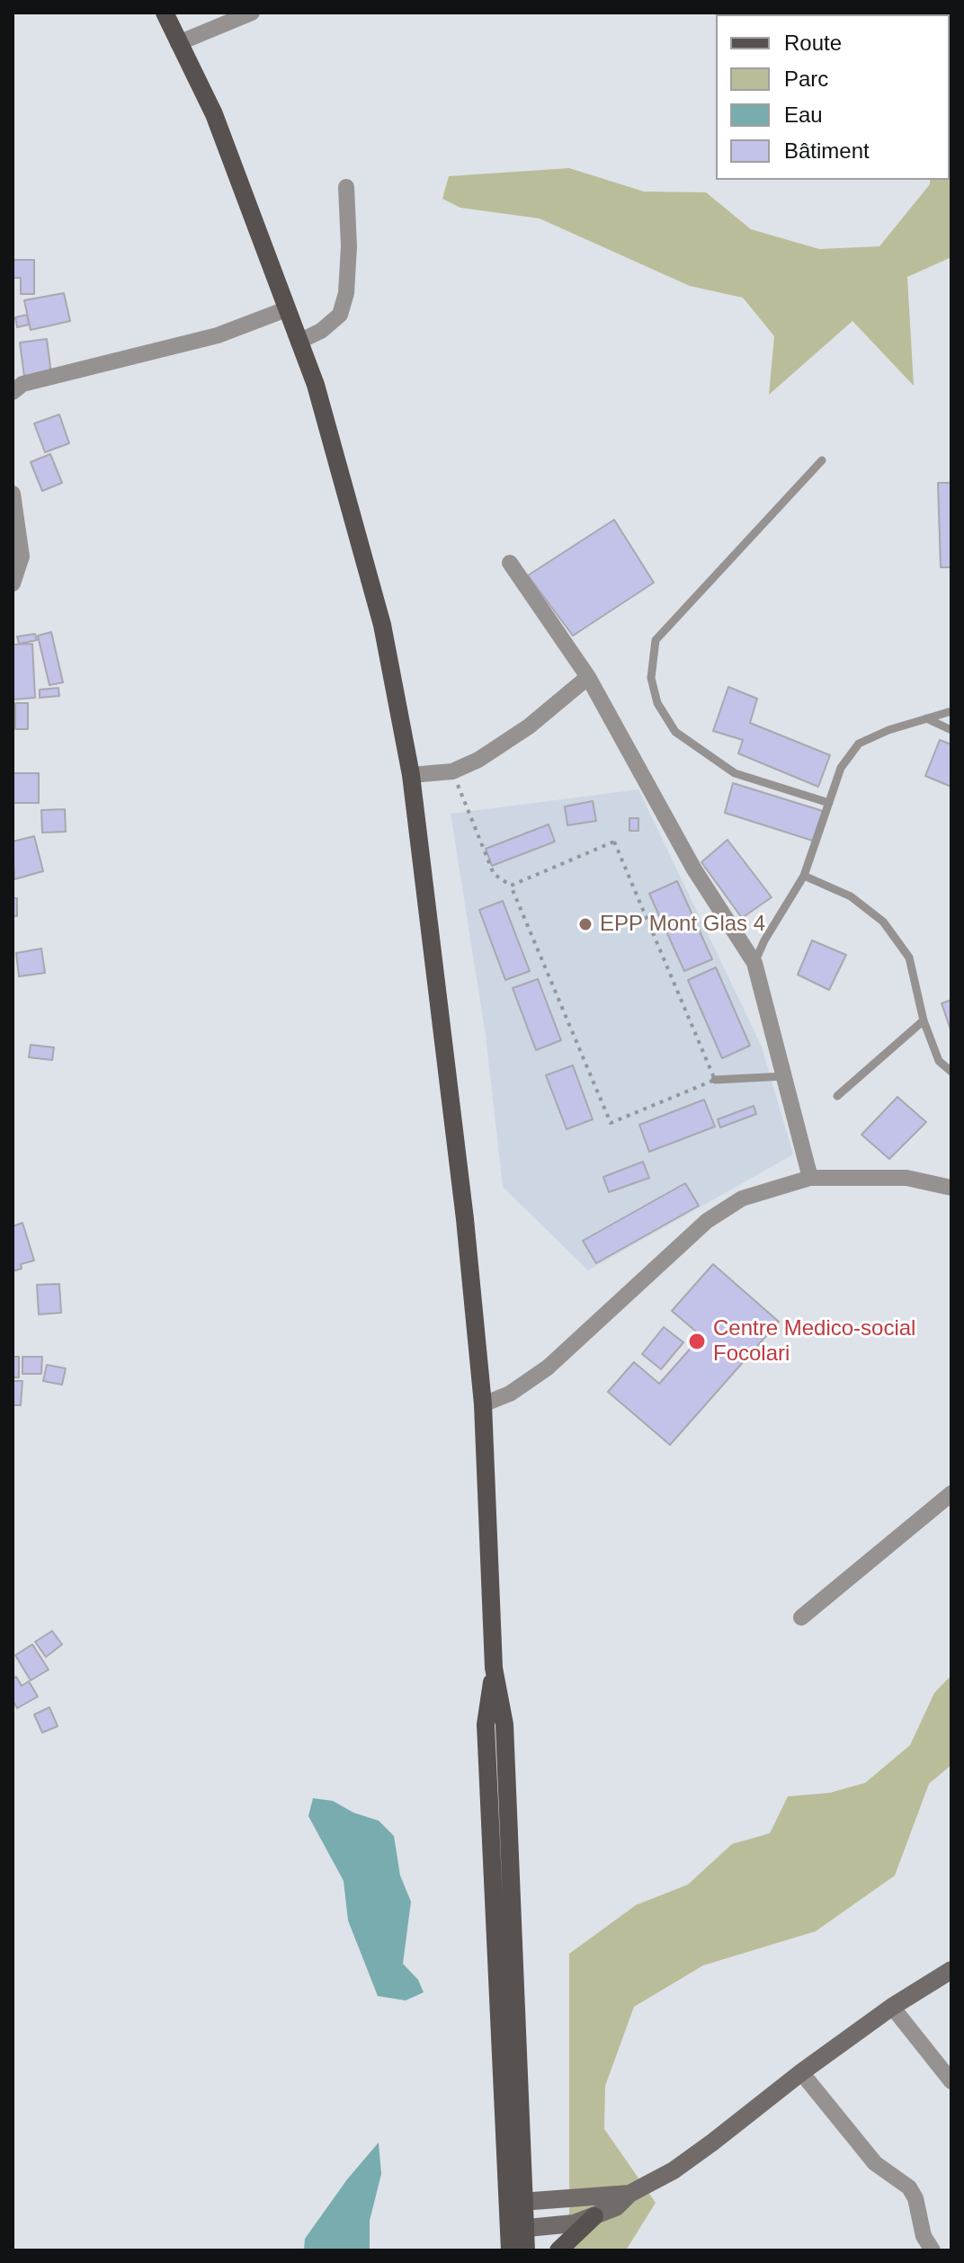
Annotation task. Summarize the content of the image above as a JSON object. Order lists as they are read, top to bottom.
{
  "places": ["EPP Mont Glas 4", "Centre Medico-social Focolari"],
  "legend": [
    "Route",
    "Parc",
    "Eau",
    "Bâtiment"
  ]
}
